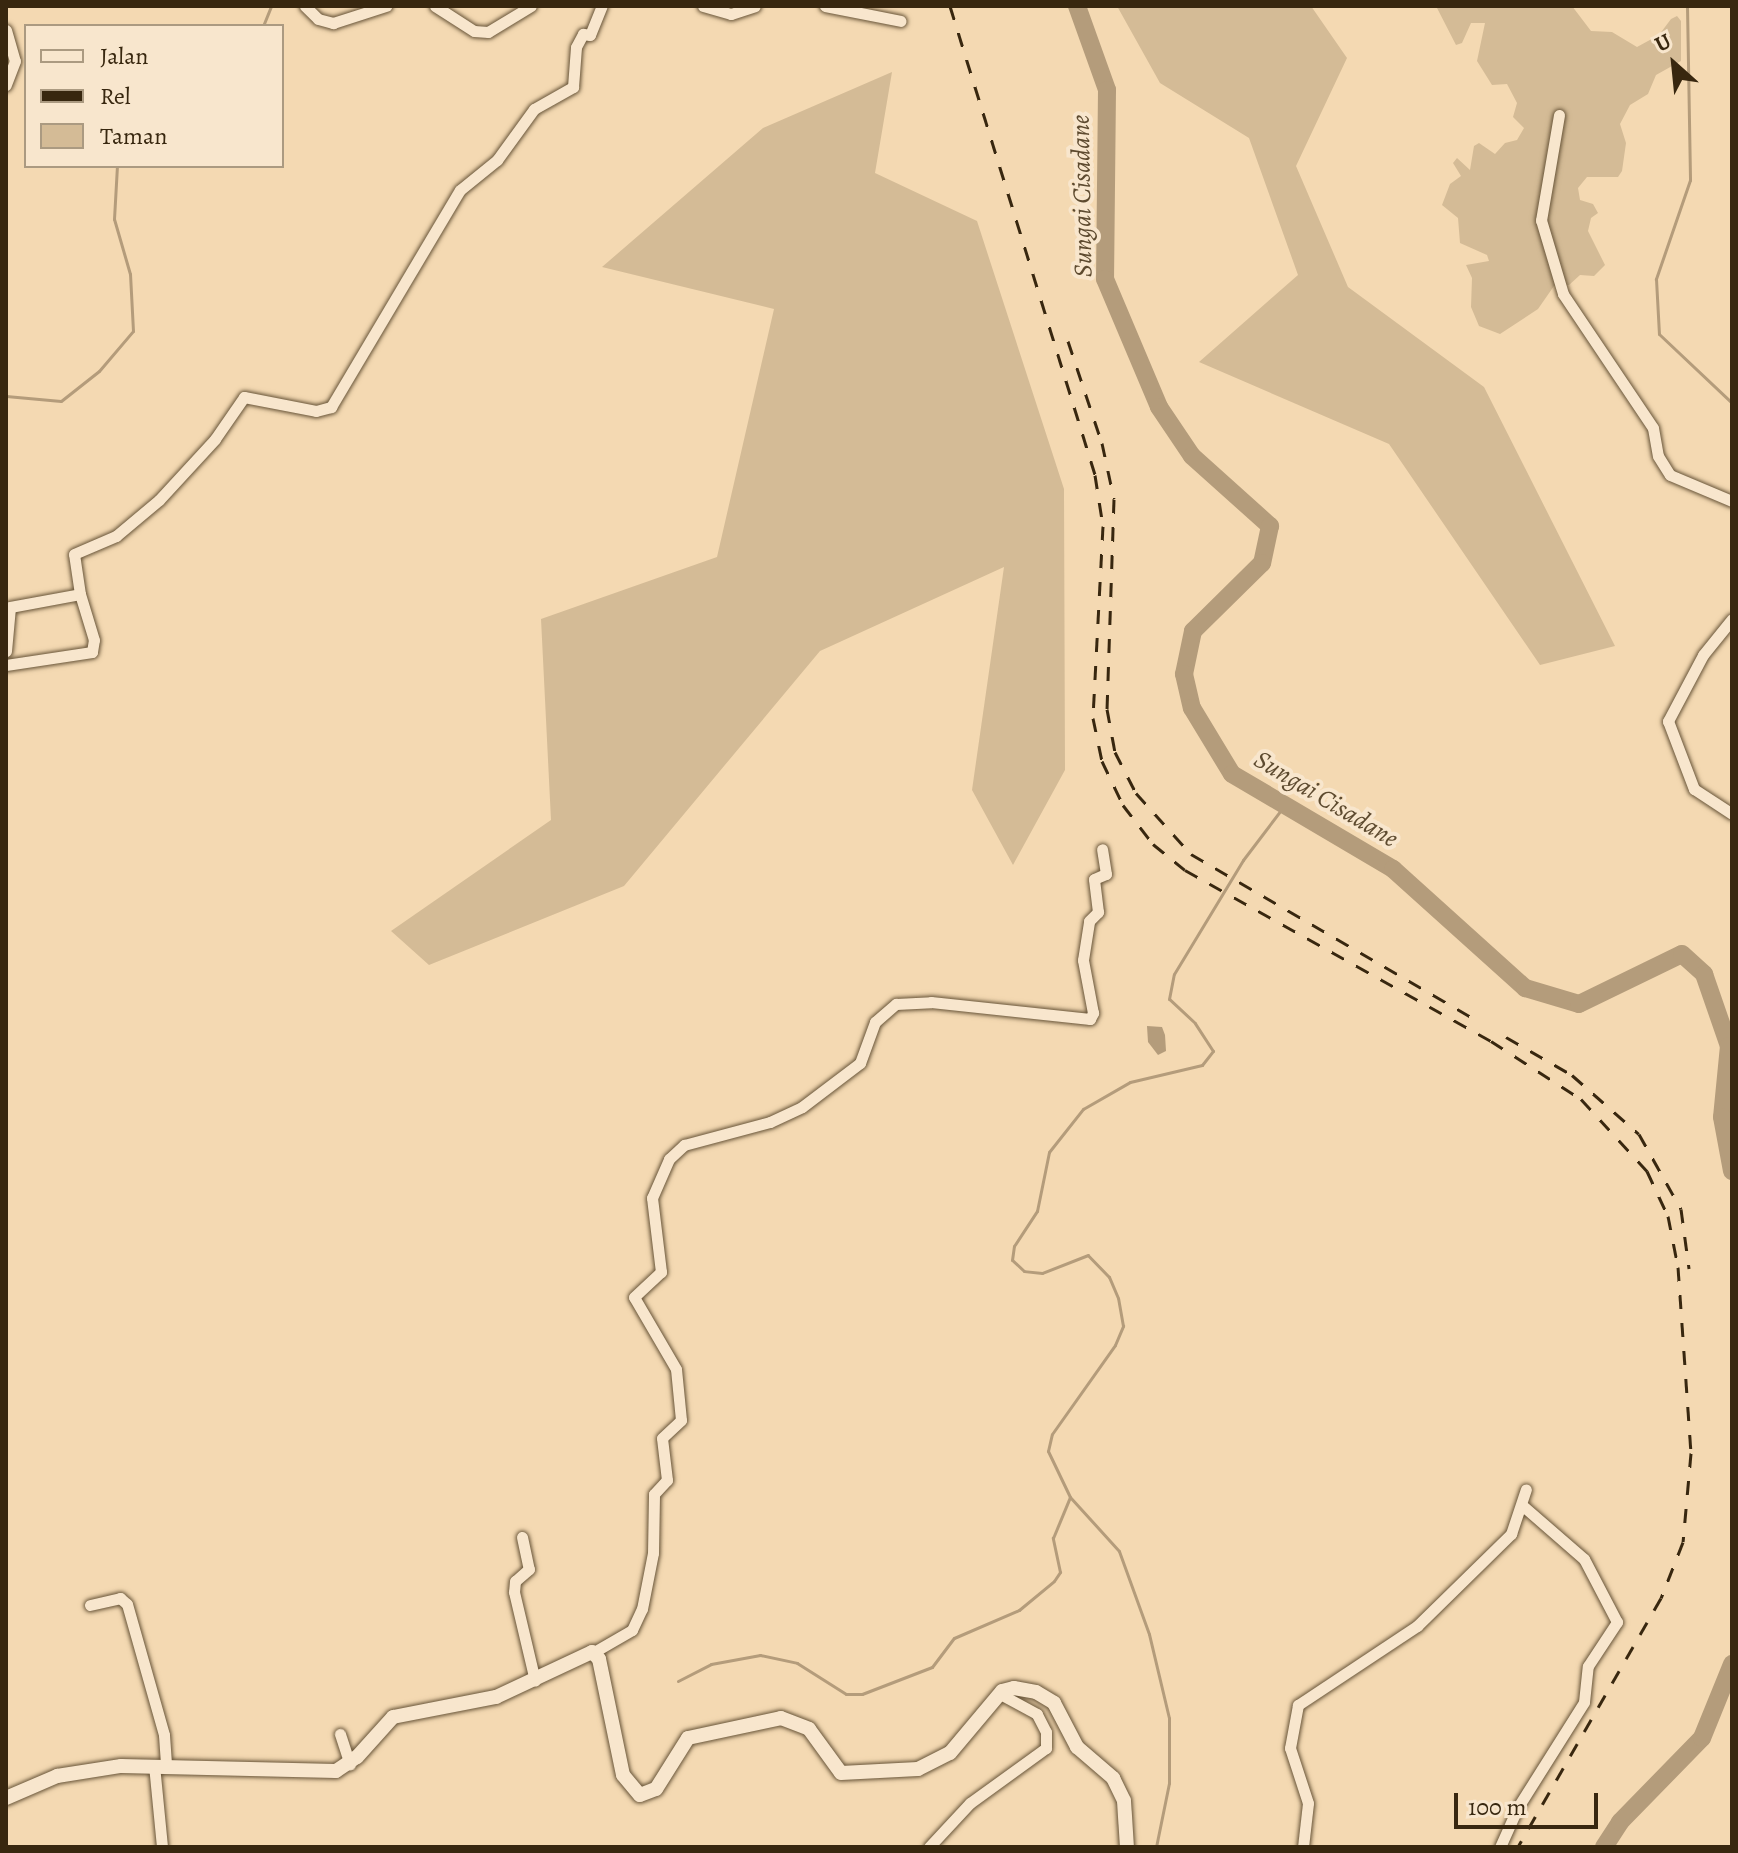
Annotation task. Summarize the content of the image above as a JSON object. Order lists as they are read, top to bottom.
{
  "water": ["Sungai Cisadane"],
  "legend": ["Jalan", "Rel", "Taman"],
  "scale_bar": "100 m",
  "north": "top left"
}
